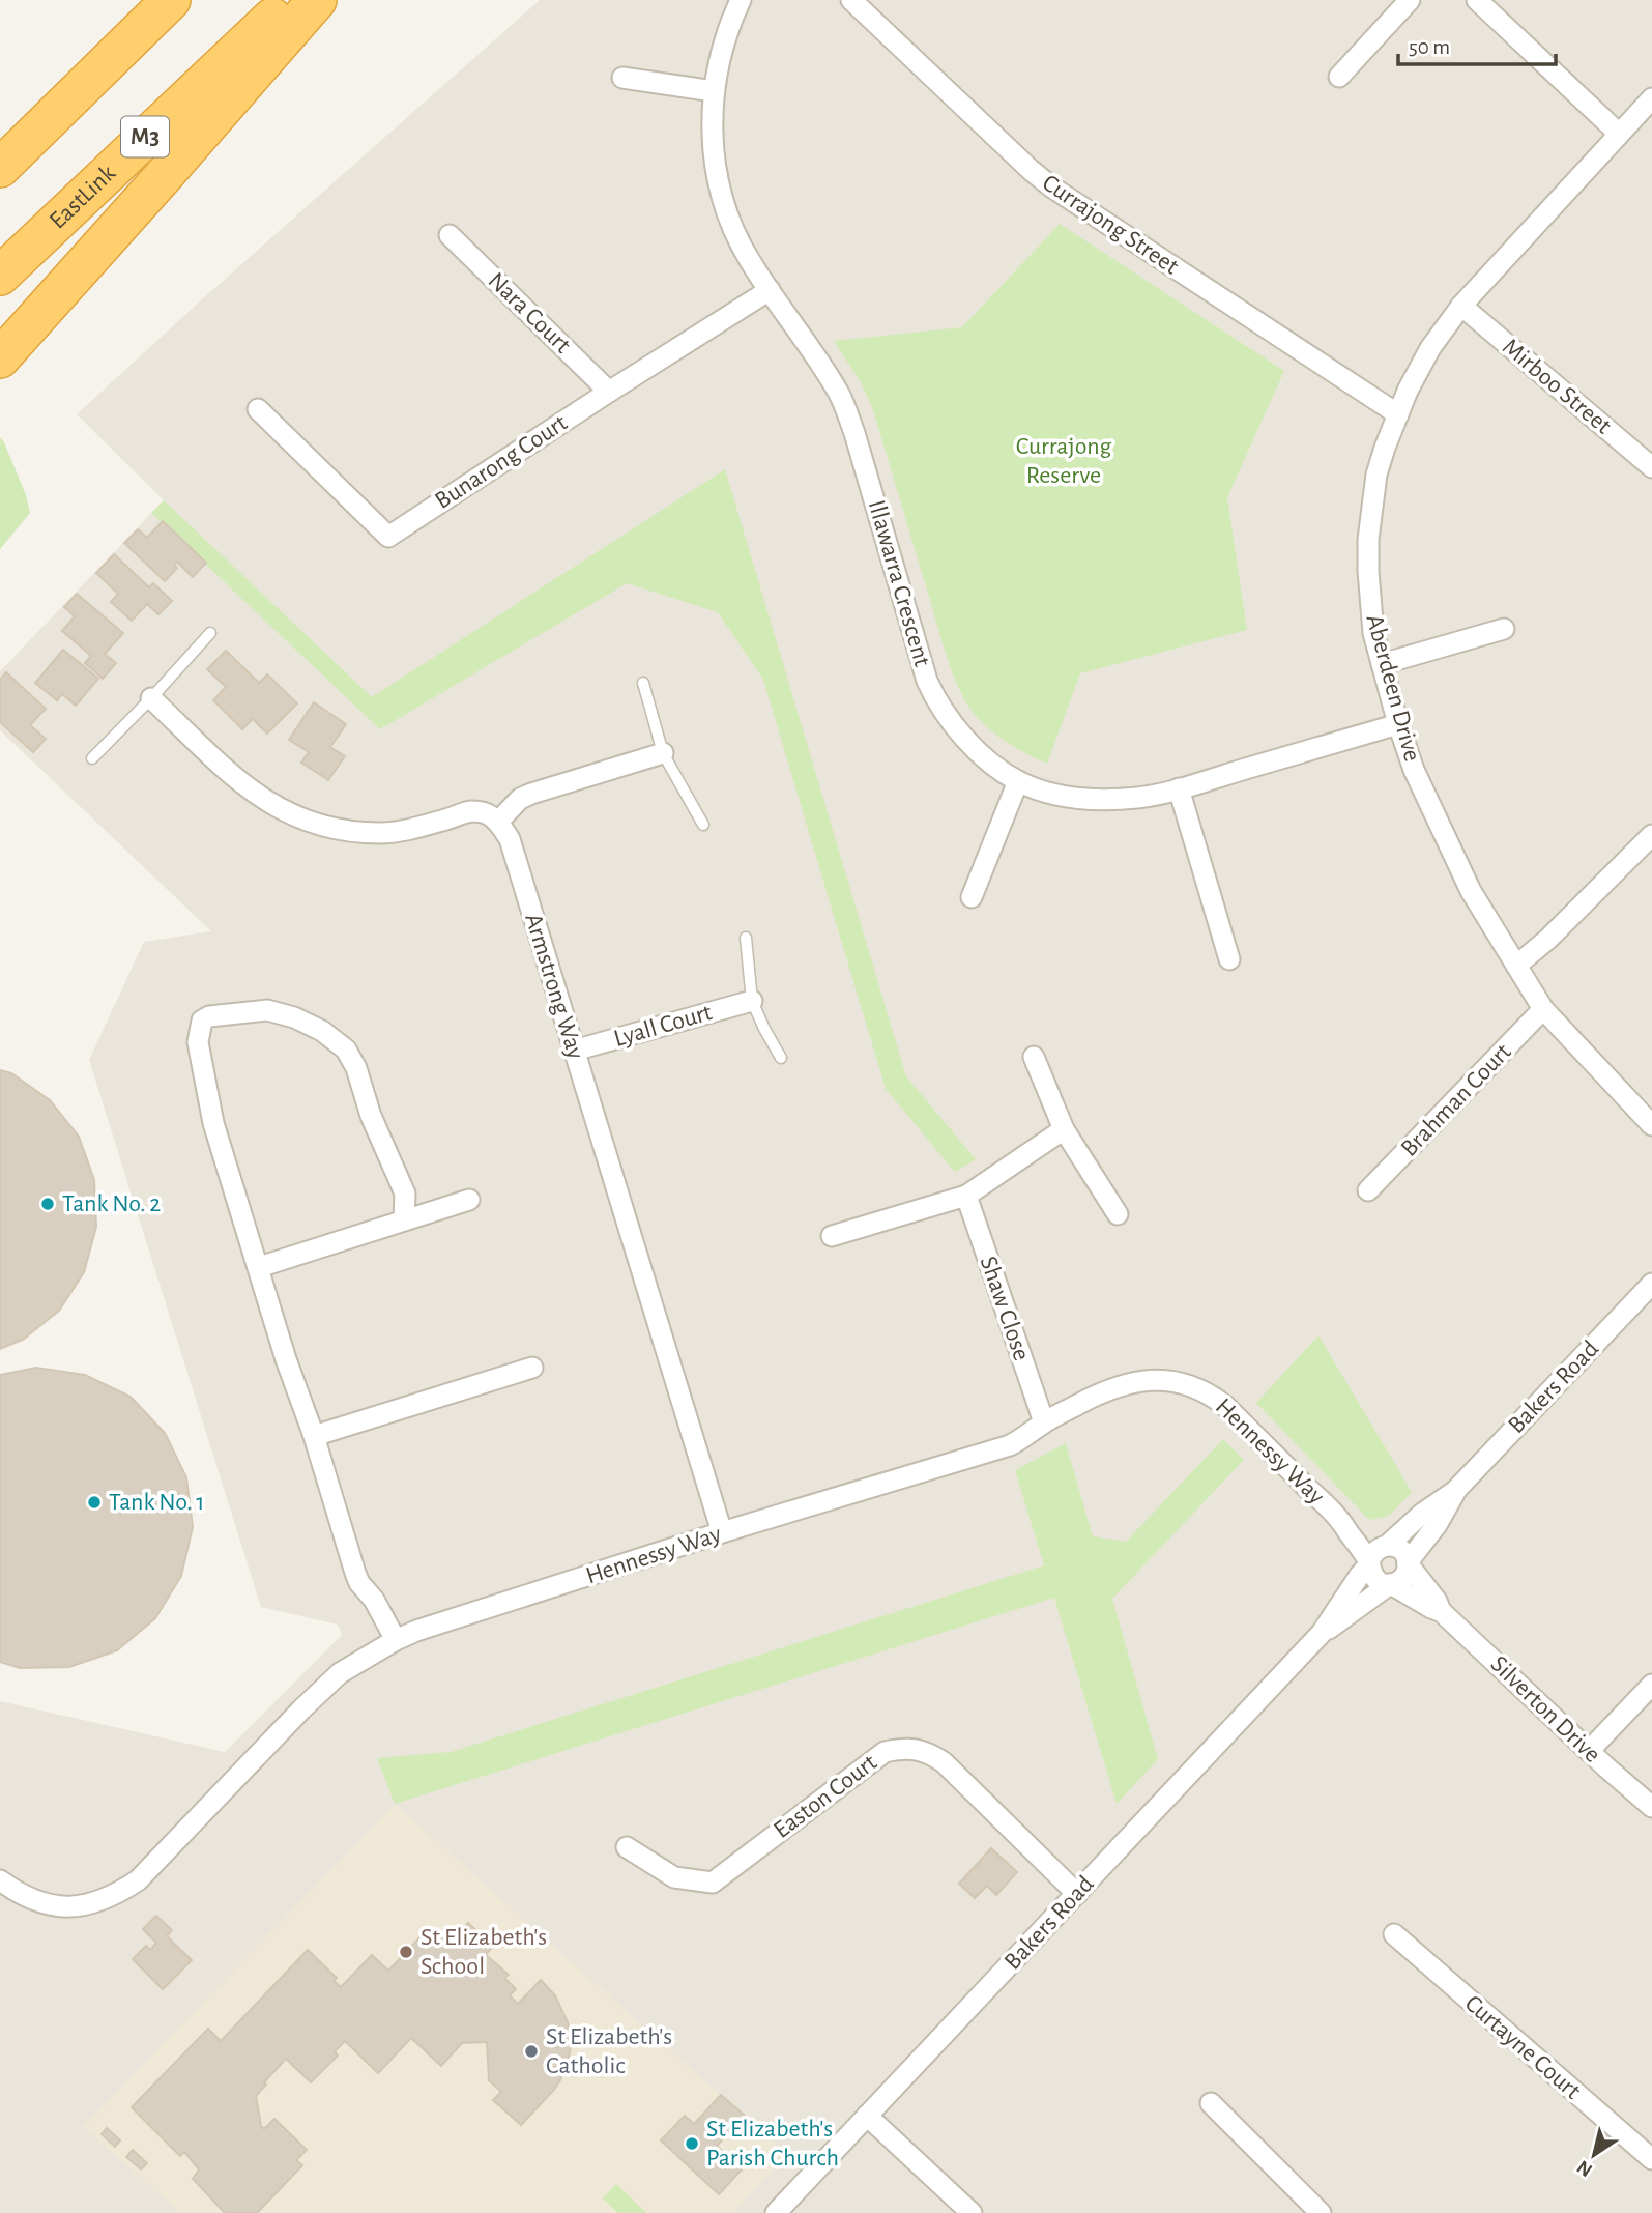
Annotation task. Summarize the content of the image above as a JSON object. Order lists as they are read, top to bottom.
{
  "streets": {
    "highway": ["M3", "EastLink"],
    "street": [
      "Currajong Street",
      "Nara Court",
      "Mirboo Street",
      "Bunarong Court",
      "Illawarra Crescent",
      "Aberdeen Drive",
      "Armstrong Way",
      "Lyall Court",
      "Brahman Court",
      "Shaw Close",
      "Bakers Road",
      "Hennessy Way",
      "Silverton Drive",
      "Easton Court",
      "Curtayne Court"
    ]
  },
  "crossings": [
    ["Currajong Street", "Aberdeen Drive"],
    ["Nara Court", "Bunarong Court"],
    ["Mirboo Street", "Aberdeen Drive"],
    ["Bunarong Court", "Illawarra Crescent"],
    ["Illawarra Crescent", "Aberdeen Drive"],
    ["Aberdeen Drive", "Brahman Court"],
    ["Armstrong Way", "Lyall Court"],
    ["Armstrong Way", "Hennessy Way"],
    ["Shaw Close", "Hennessy Way"],
    ["Bakers Road", "Hennessy Way"],
    ["Bakers Road", "Silverton Drive"],
    ["Bakers Road", "Easton Court"],
    ["Hennessy Way", "Silverton Drive"]
  ],
  "parks": ["Currajong Reserve"],
  "places": [
    "Tank No. 2",
    "Tank No. 1",
    "St Elizabeth's School",
    "St Elizabeth's Catholic",
    "St Elizabeth's Parish Church"
  ],
  "scale_bar": "50 m",
  "north": "bottom left"
}
